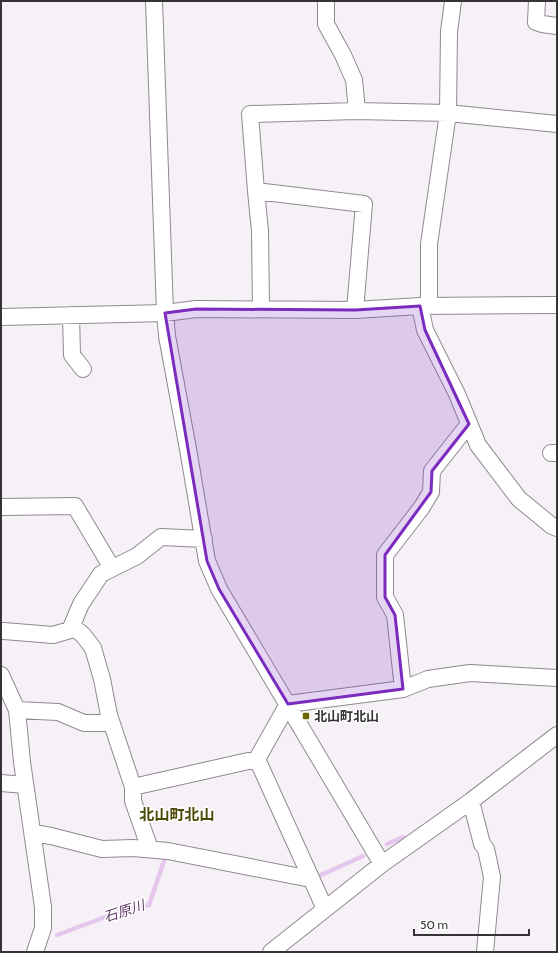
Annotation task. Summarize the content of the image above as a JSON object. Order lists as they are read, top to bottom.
{
  "districts": ["北山町北山"],
  "water": ["石原川"],
  "places": {
    "transit": ["北山町北山"]
  },
  "scale_bar": "50 m"
}
